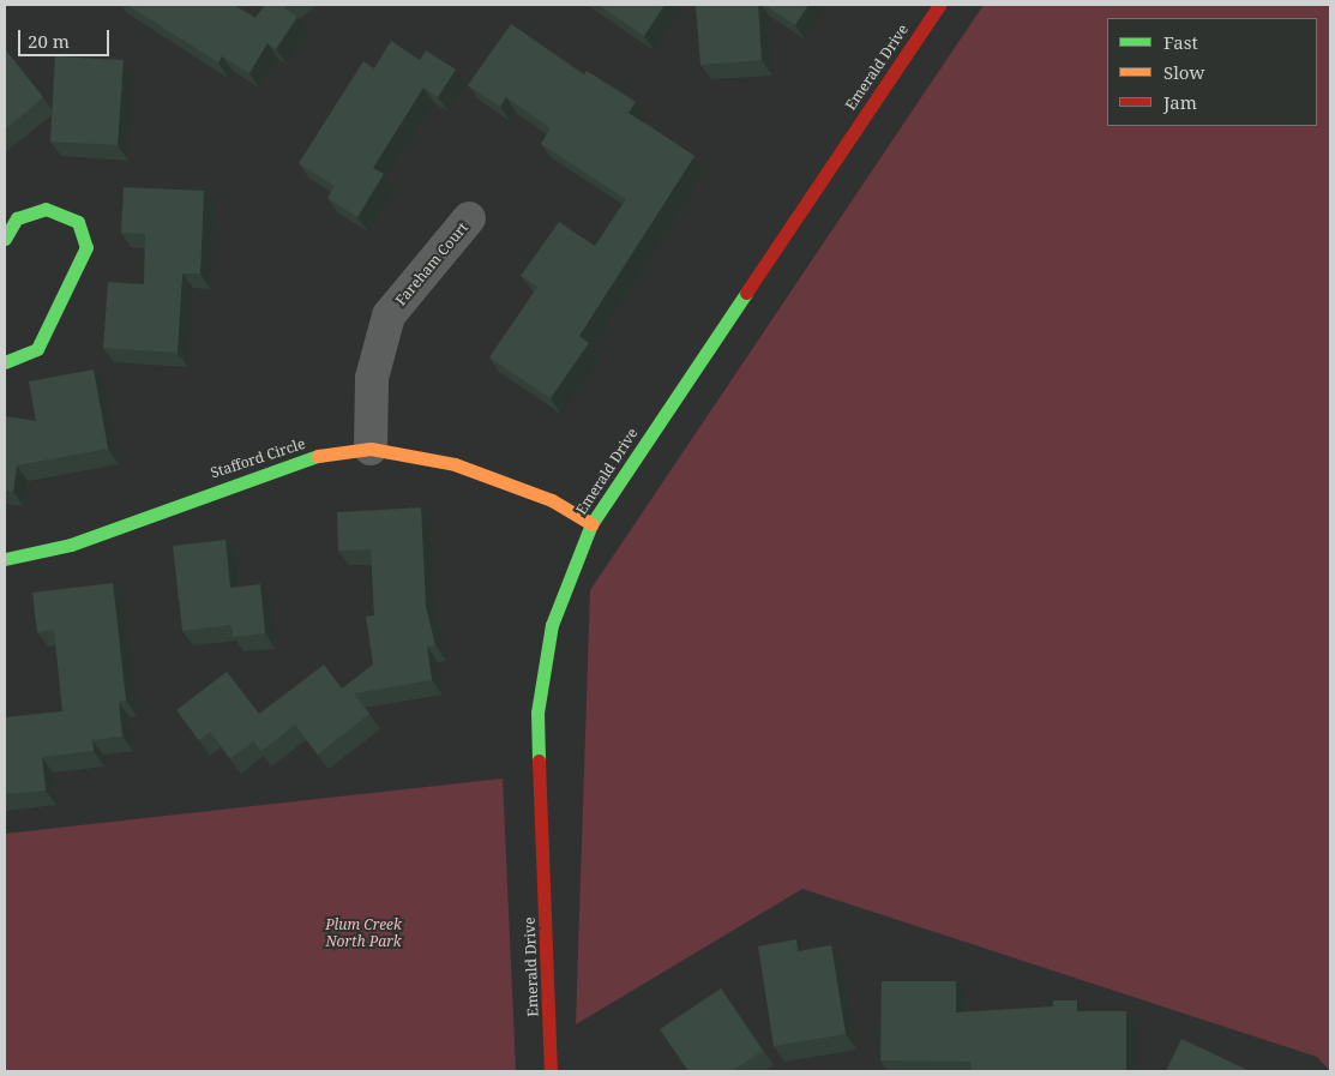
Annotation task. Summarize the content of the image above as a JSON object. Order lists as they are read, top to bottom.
{
  "streets": {
    "street": ["Emerald Drive", "Fareham Court", "Stafford Circle"]
  },
  "crossings": [
    ["Emerald Drive", "Stafford Circle"],
    ["Fareham Court", "Stafford Circle"]
  ],
  "parks": ["Plum Creek North Park"],
  "legend": ["Fast", "Slow", "Jam"],
  "scale_bar": "20 m"
}
